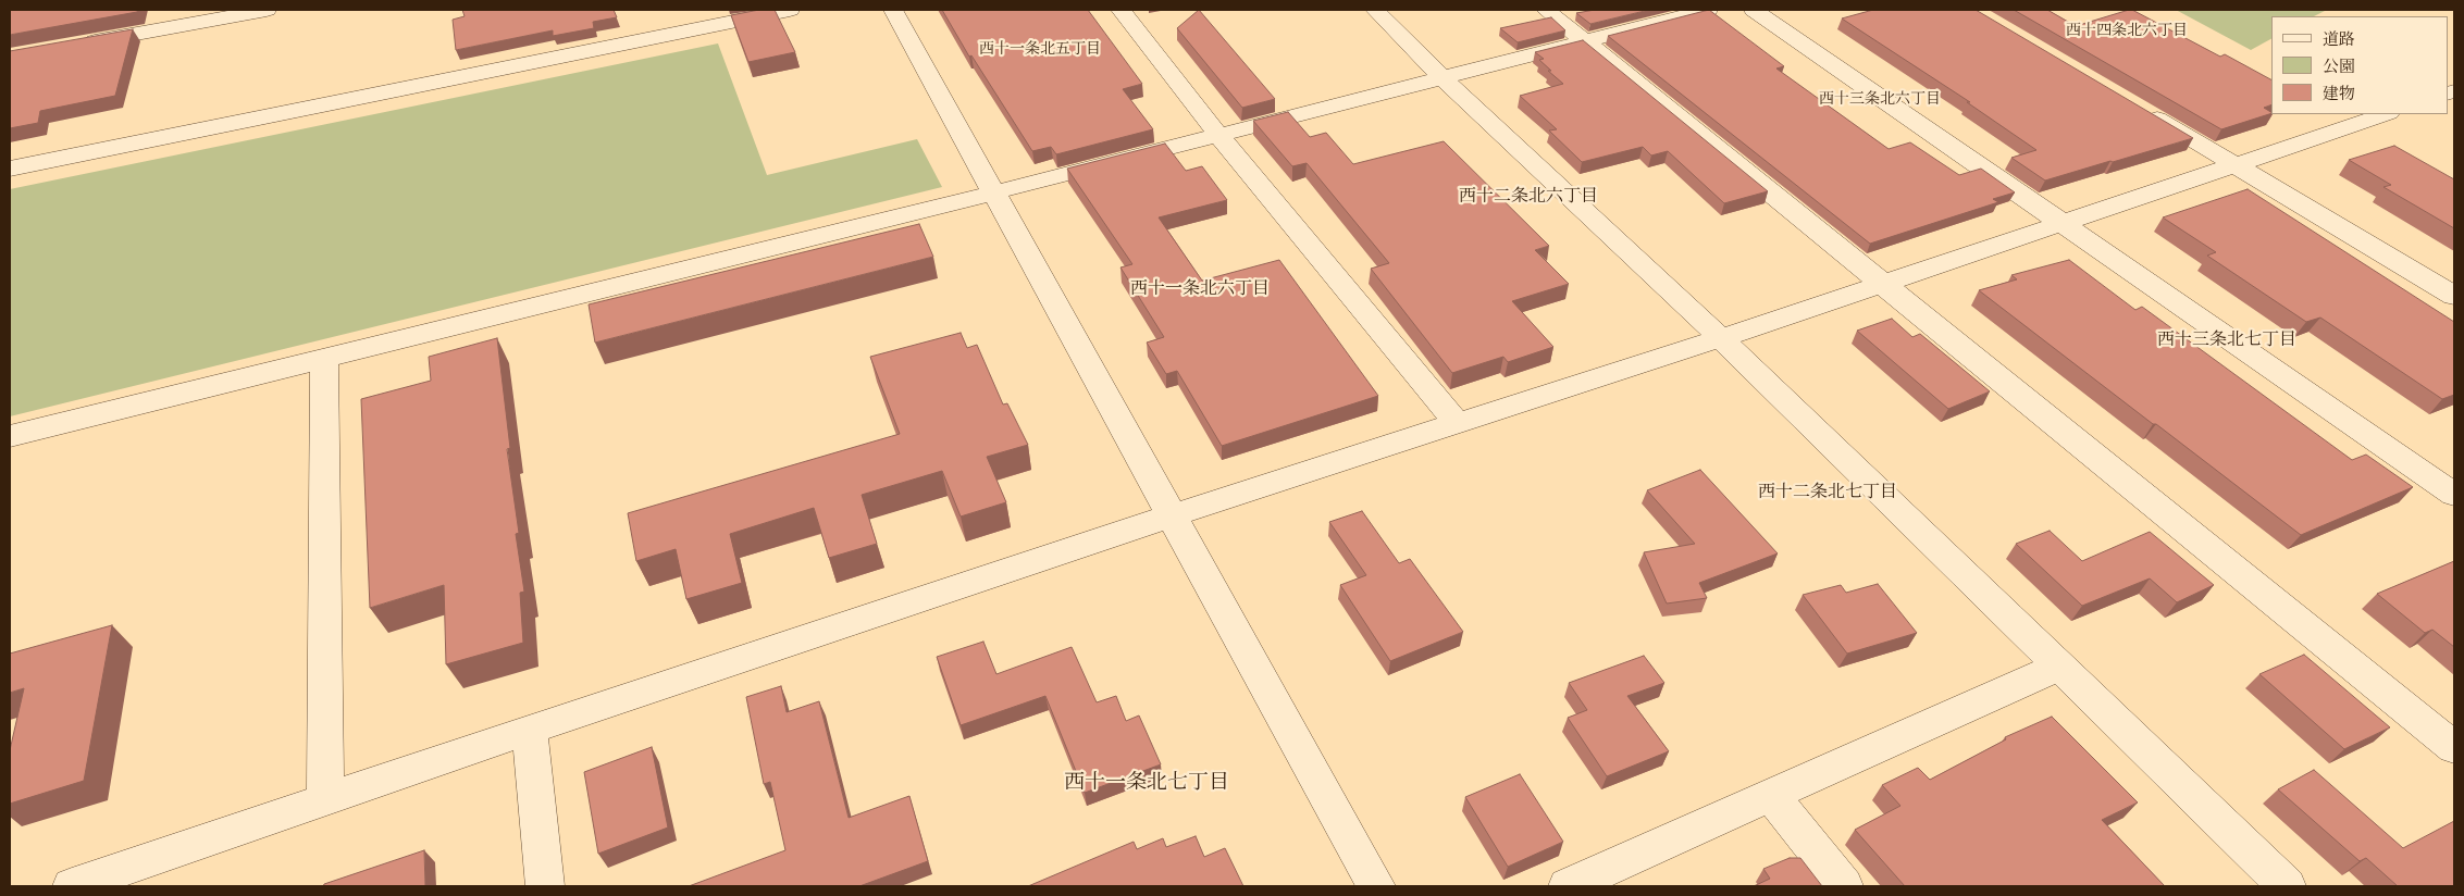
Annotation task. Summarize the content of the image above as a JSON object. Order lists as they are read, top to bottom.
{
  "districts": [
    "西十四条北六丁目",
    "西十一条北五丁目",
    "西十三条北六丁目",
    "西十二条北六丁目",
    "西十一条北六丁目",
    "西十三条北七丁目",
    "西十二条北七丁目",
    "西十一条北七丁目"
  ],
  "legend": ["道路", "公園", "建物"]
}
